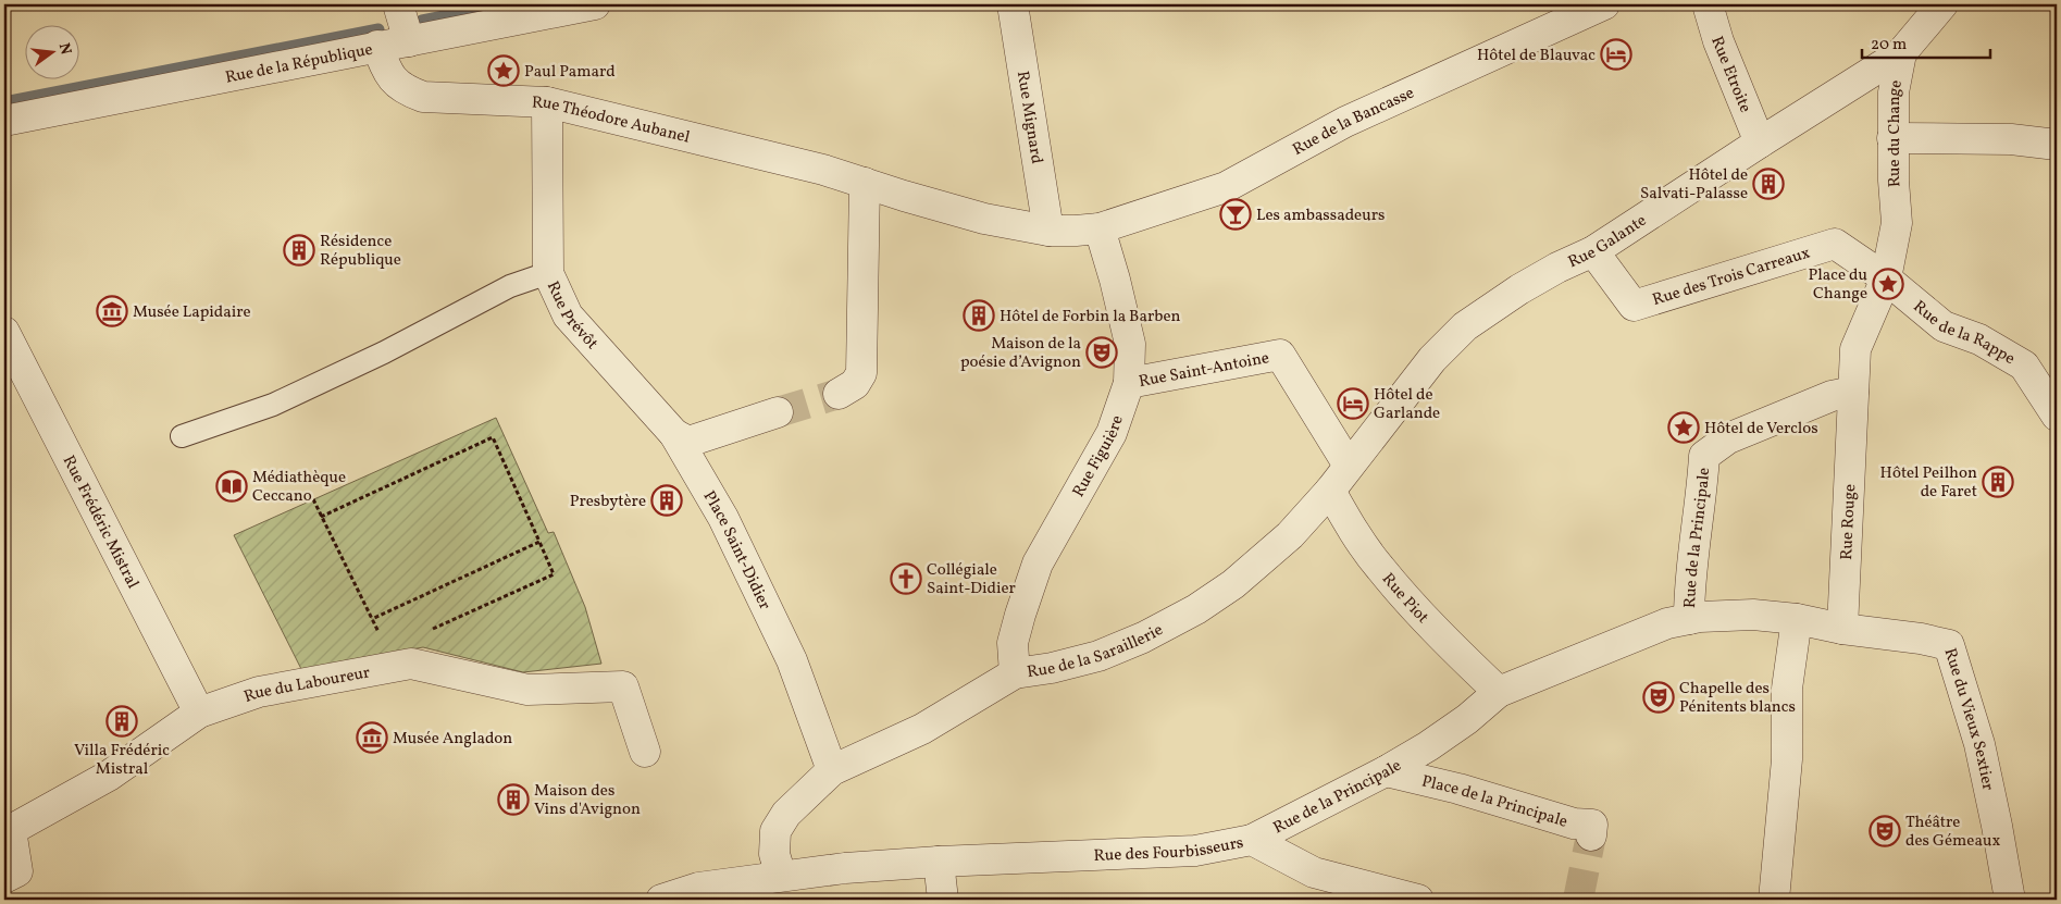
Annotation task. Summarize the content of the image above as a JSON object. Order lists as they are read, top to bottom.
{
  "streets": {
    "street": [
      "Rue de la République",
      "Rue Etroite",
      "Rue Mignard",
      "Rue Théodore Aubanel",
      "Rue de la Bancasse",
      "Rue du Change",
      "Rue Galante",
      "Rue des Trois Carreaux",
      "Rue Prévôt",
      "Rue de la Rappe",
      "Rue Saint-Antoine",
      "Rue Figuière",
      "Rue Frédéric Mistral",
      "Rue Rouge",
      "Rue de la Principale",
      "Place Saint-Didier",
      "Rue Piot",
      "Rue de la Saraillerie",
      "Rue du Laboureur",
      "Rue du Vieux Sextier",
      "Place de la Principale",
      "Rue des Fourbisseurs"
    ]
  },
  "crossings": [
    ["Rue de la République", "Rue Théodore Aubanel"],
    ["Rue Etroite", "Rue Galante"],
    ["Rue Mignard", "Rue Théodore Aubanel"],
    ["Rue Théodore Aubanel", "Rue de la Bancasse"],
    ["Rue Théodore Aubanel", "Rue Prévôt"],
    ["Rue Théodore Aubanel", "Rue Figuière"],
    ["Rue de la Bancasse", "Rue Figuière"],
    ["Rue du Change", "Rue Galante"],
    ["Rue du Change", "Rue des Trois Carreaux"],
    ["Rue du Change", "Rue de la Rappe"],
    ["Rue du Change", "Rue Rouge"],
    ["Rue Galante", "Rue des Trois Carreaux"],
    ["Rue Galante", "Rue Saint-Antoine"],
    ["Rue Galante", "Rue de la Saraillerie"],
    ["Rue des Trois Carreaux", "Rue de la Rappe"],
    ["Rue des Trois Carreaux", "Rue Rouge"],
    ["Rue Prévôt", "Place Saint-Didier"],
    ["Rue de la Rappe", "Rue Rouge"],
    ["Rue Saint-Antoine", "Rue Figuière"],
    ["Rue Saint-Antoine", "Rue de la Saraillerie"],
    ["Rue Figuière", "Rue de la Saraillerie"],
    ["Rue Frédéric Mistral", "Rue du Laboureur"],
    ["Rue Rouge", "Rue de la Principale"],
    ["Rue Rouge", "Rue du Vieux Sextier"],
    ["Rue de la Principale", "Rue Piot"],
    ["Rue de la Principale", "Place de la Principale"],
    ["Rue de la Principale", "Rue des Fourbisseurs"],
    ["Place Saint-Didier", "Rue de la Saraillerie"],
    ["Rue Piot", "Rue de la Saraillerie"]
  ],
  "places": {
    "hotel": ["Hôtel de Blauvac", "Hôtel de Garlande"],
    "place": ["Paul Pamard", "Place du Change", "Hôtel de Verclos"],
    "building": [
      "Hôtel de Salvati-Palasse",
      "Résidence République",
      "Hôtel de Forbin la Barben",
      "Hôtel Peilhon de Faret",
      "Presbytère",
      "Villa Frédéric Mistral",
      "Maison des Vins d'Avignon"
    ],
    "bar": ["Les ambassadeurs"],
    "museum": ["Musée Lapidaire", "Musée Angladon"],
    "theatre": ["Maison de la poésie d’Avignon", "Chapelle des Pénitents blancs", "Théâtre des Gémeaux"],
    "library": ["Médiathèque Ceccano"],
    "church": ["Collégiale Saint-Didier"]
  },
  "scale_bar": "20 m",
  "north": "right"
}
